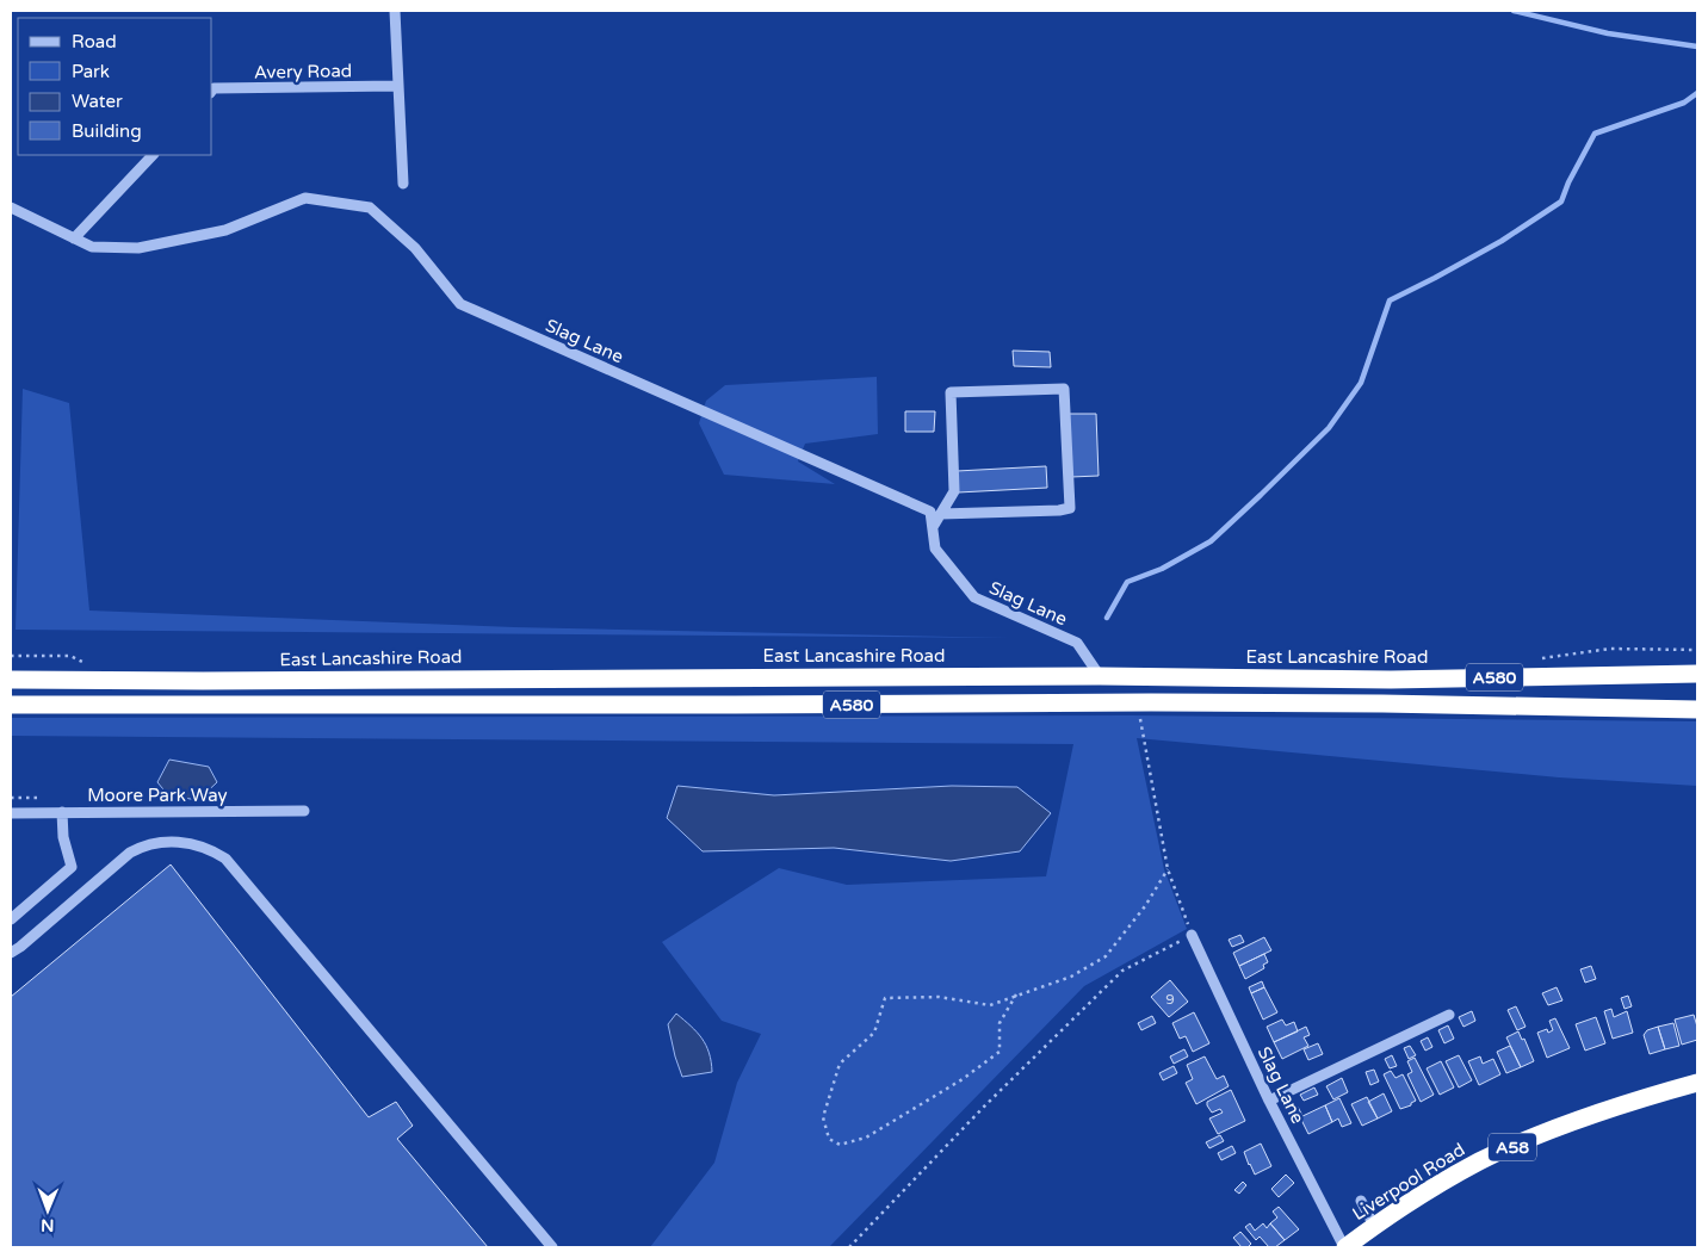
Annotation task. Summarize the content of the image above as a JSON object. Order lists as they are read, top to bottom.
{
  "streets": {
    "highway": [
      "East Lancashire Road",
      "A580",
      "A58",
      "Liverpool Road"
    ],
    "street": ["Avery Road", "Slag Lane", "Moore Park Way"]
  },
  "crossings": [
    ["Slag Lane", "East Lancashire Road"],
    ["Slag Lane", "Liverpool Road"]
  ],
  "house_numbers": ["9"],
  "legend": [
    "Road",
    "Park",
    "Water",
    "Building"
  ],
  "north": "bottom"
}
